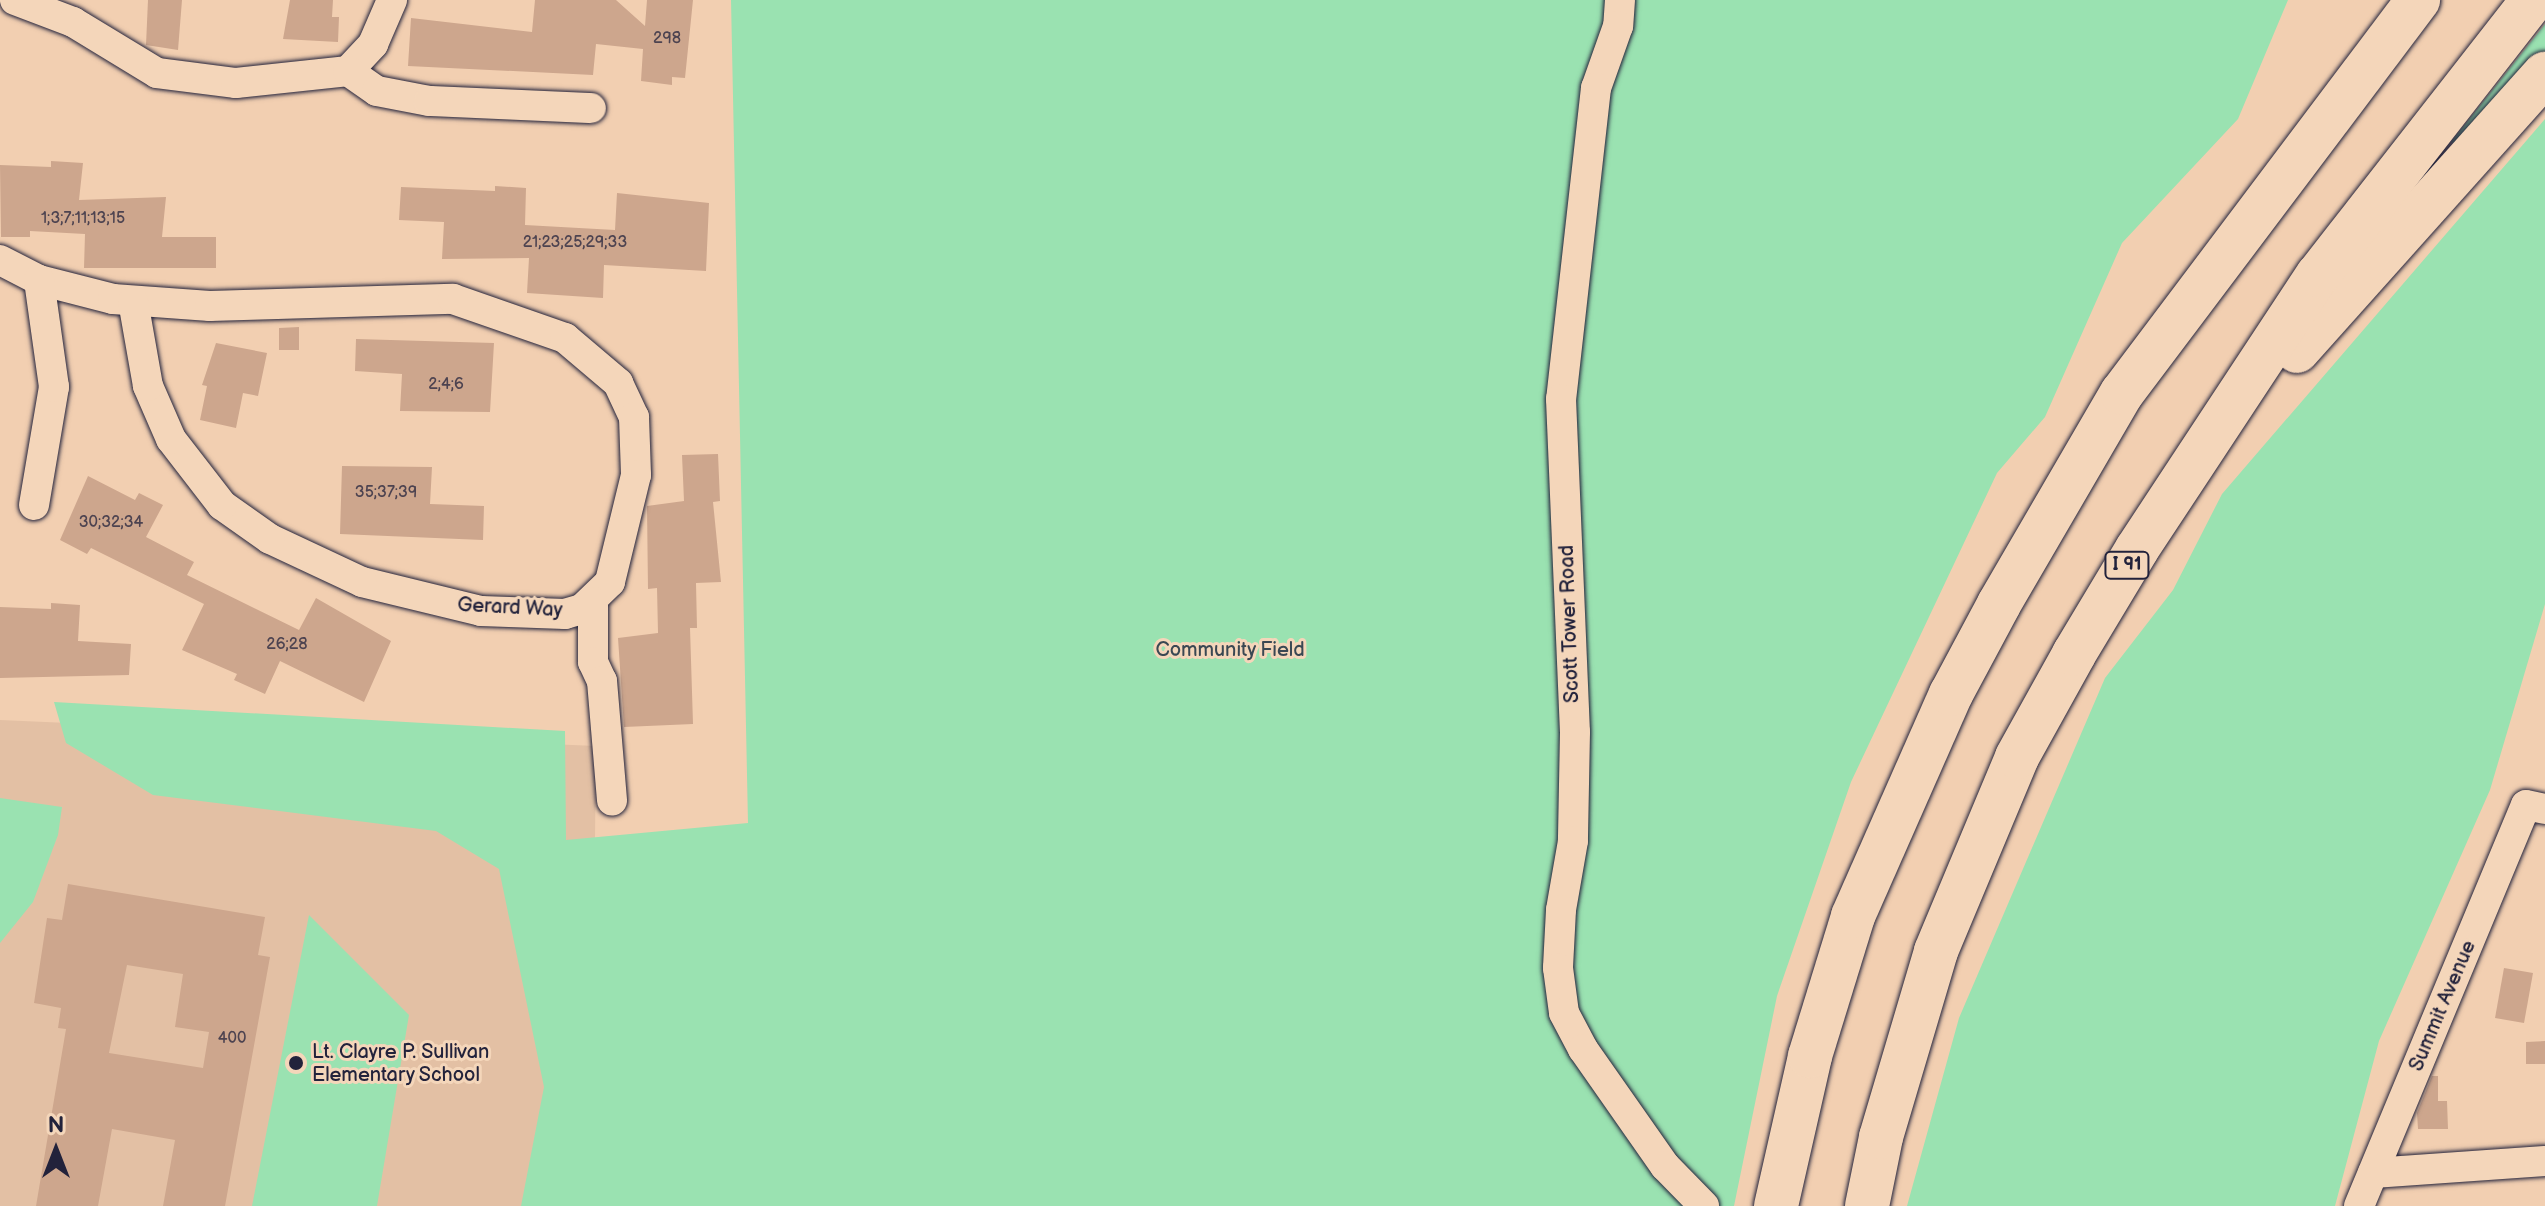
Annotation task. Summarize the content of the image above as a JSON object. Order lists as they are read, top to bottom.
{
  "streets": {
    "highway": ["I 91"],
    "street": ["Gerard Way", "Scott Tower Road", "Summit Avenue"]
  },
  "parks": ["Community Field"],
  "places": ["Lt. Clayre P. Sullivan Elementary School"],
  "house_numbers": [
    "298",
    "1;3;7;11;13;15",
    "21;23;25;29;33",
    "2;4;6",
    "35;37;39",
    "30;32;34",
    "26;28",
    "400"
  ],
  "north": "top"
}
